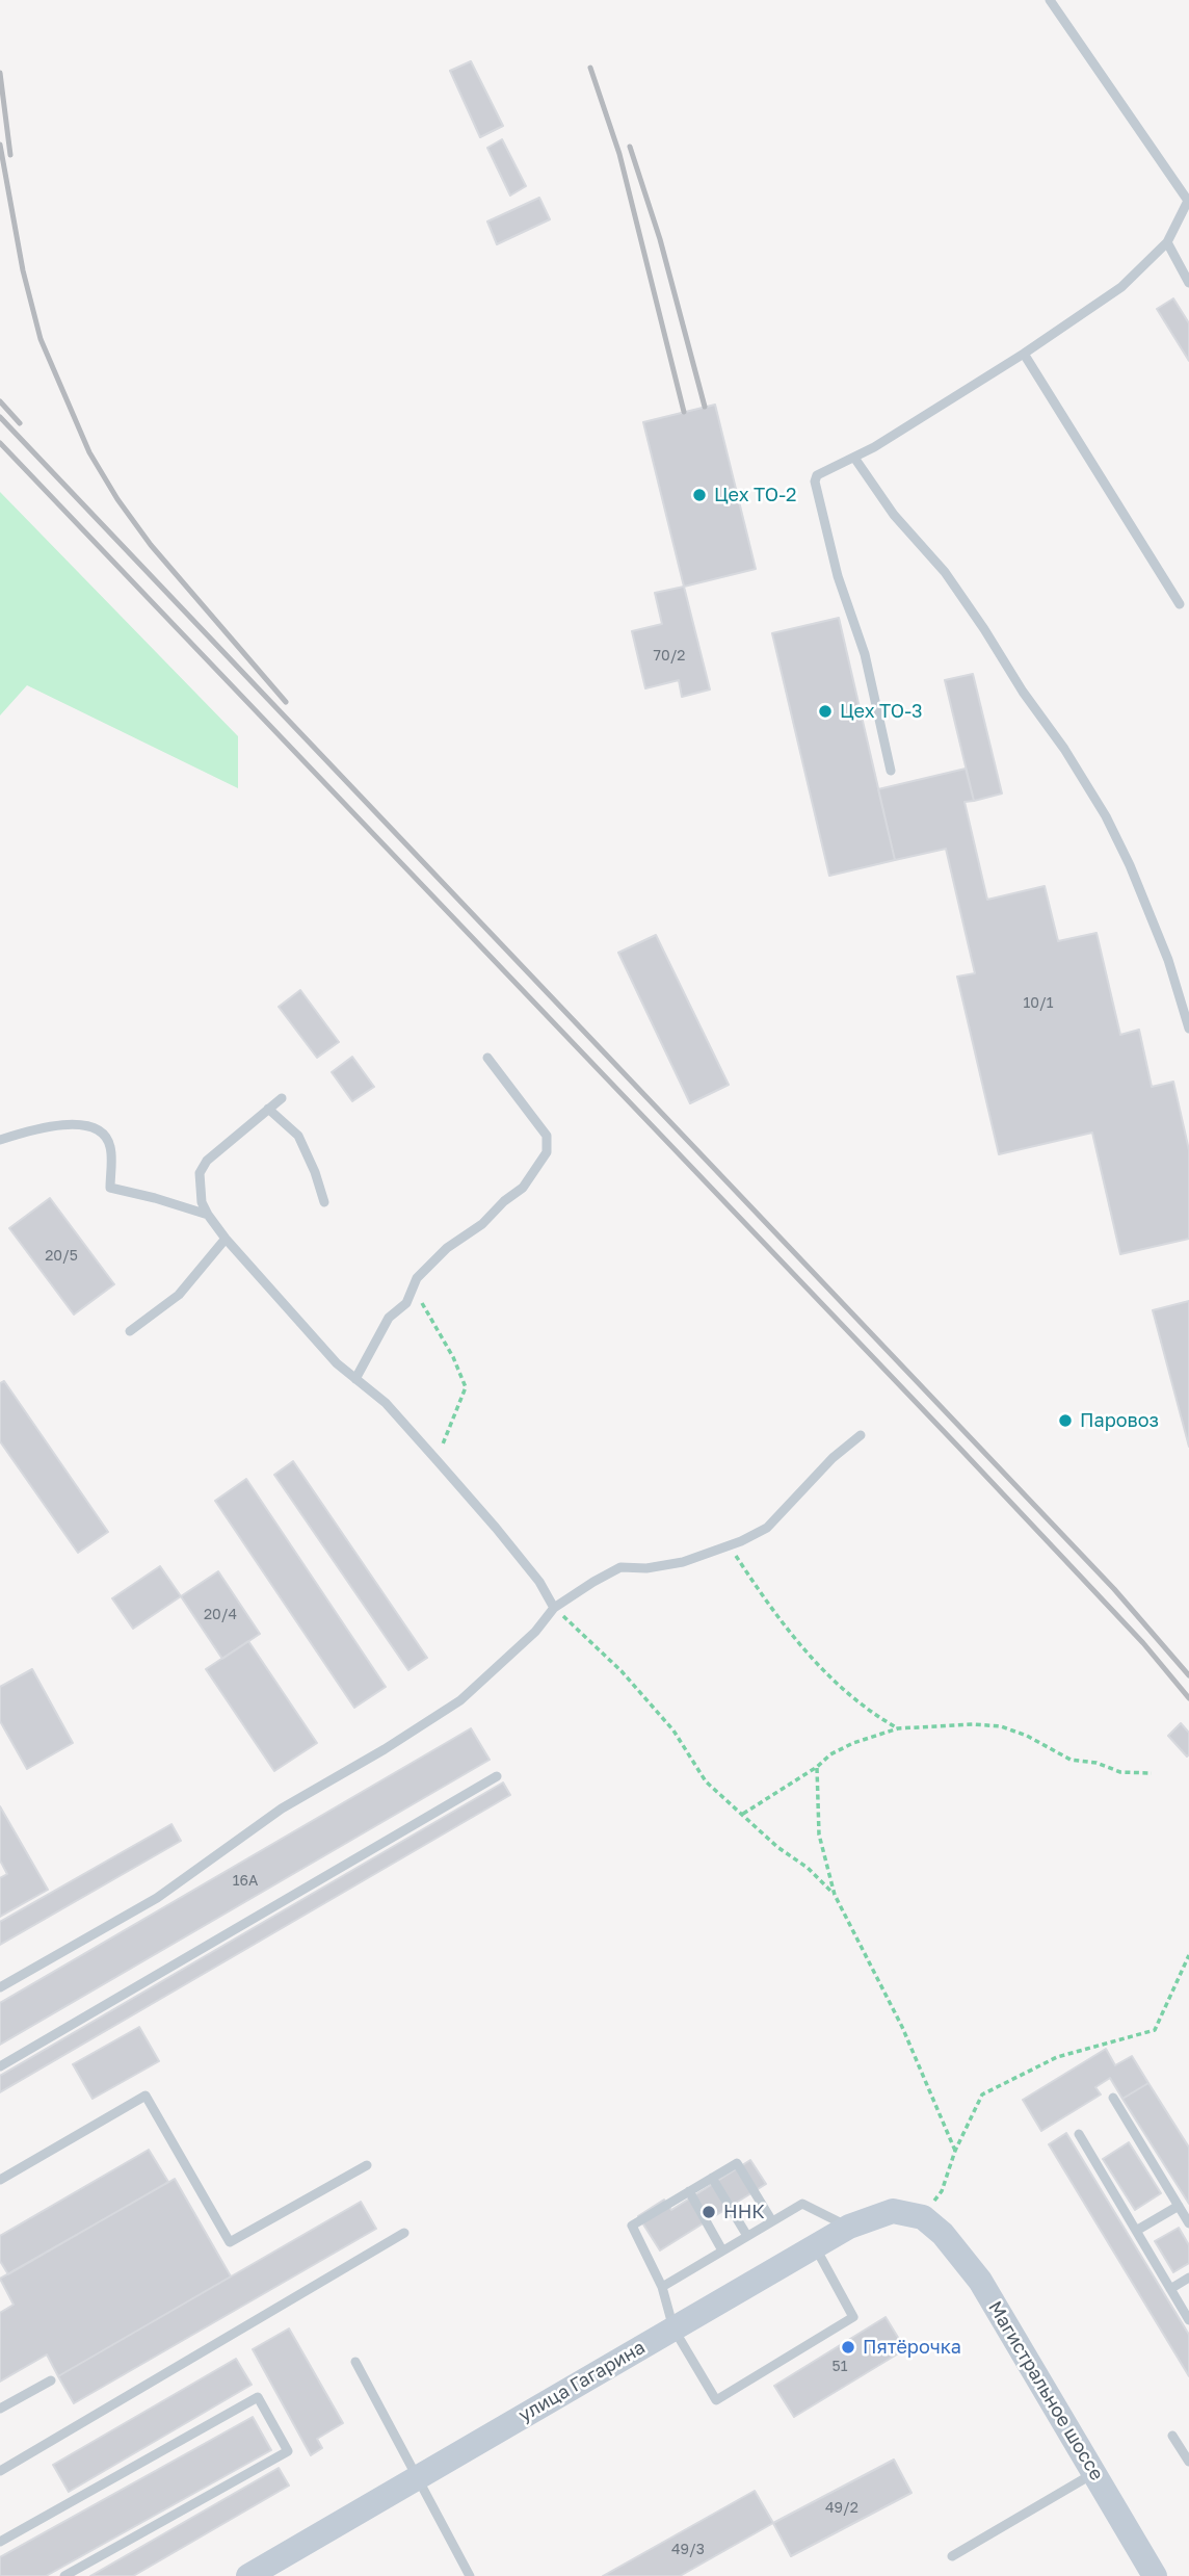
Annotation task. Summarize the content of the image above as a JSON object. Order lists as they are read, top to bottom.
{
  "streets": {
    "main road": ["улица Гагарина", "Магистральное шоссе"]
  },
  "crossings": [
    ["улица Гагарина", "Магистральное шоссе"]
  ],
  "places": [
    "Цех ТО-2",
    "Цех ТО-3",
    "Паровоз",
    "ННК",
    "Пятёрочка"
  ],
  "house_numbers": [
    "70/2",
    "10/1",
    "20/5",
    "20/4",
    "16А",
    "51",
    "49/2",
    "49/3"
  ]
}
